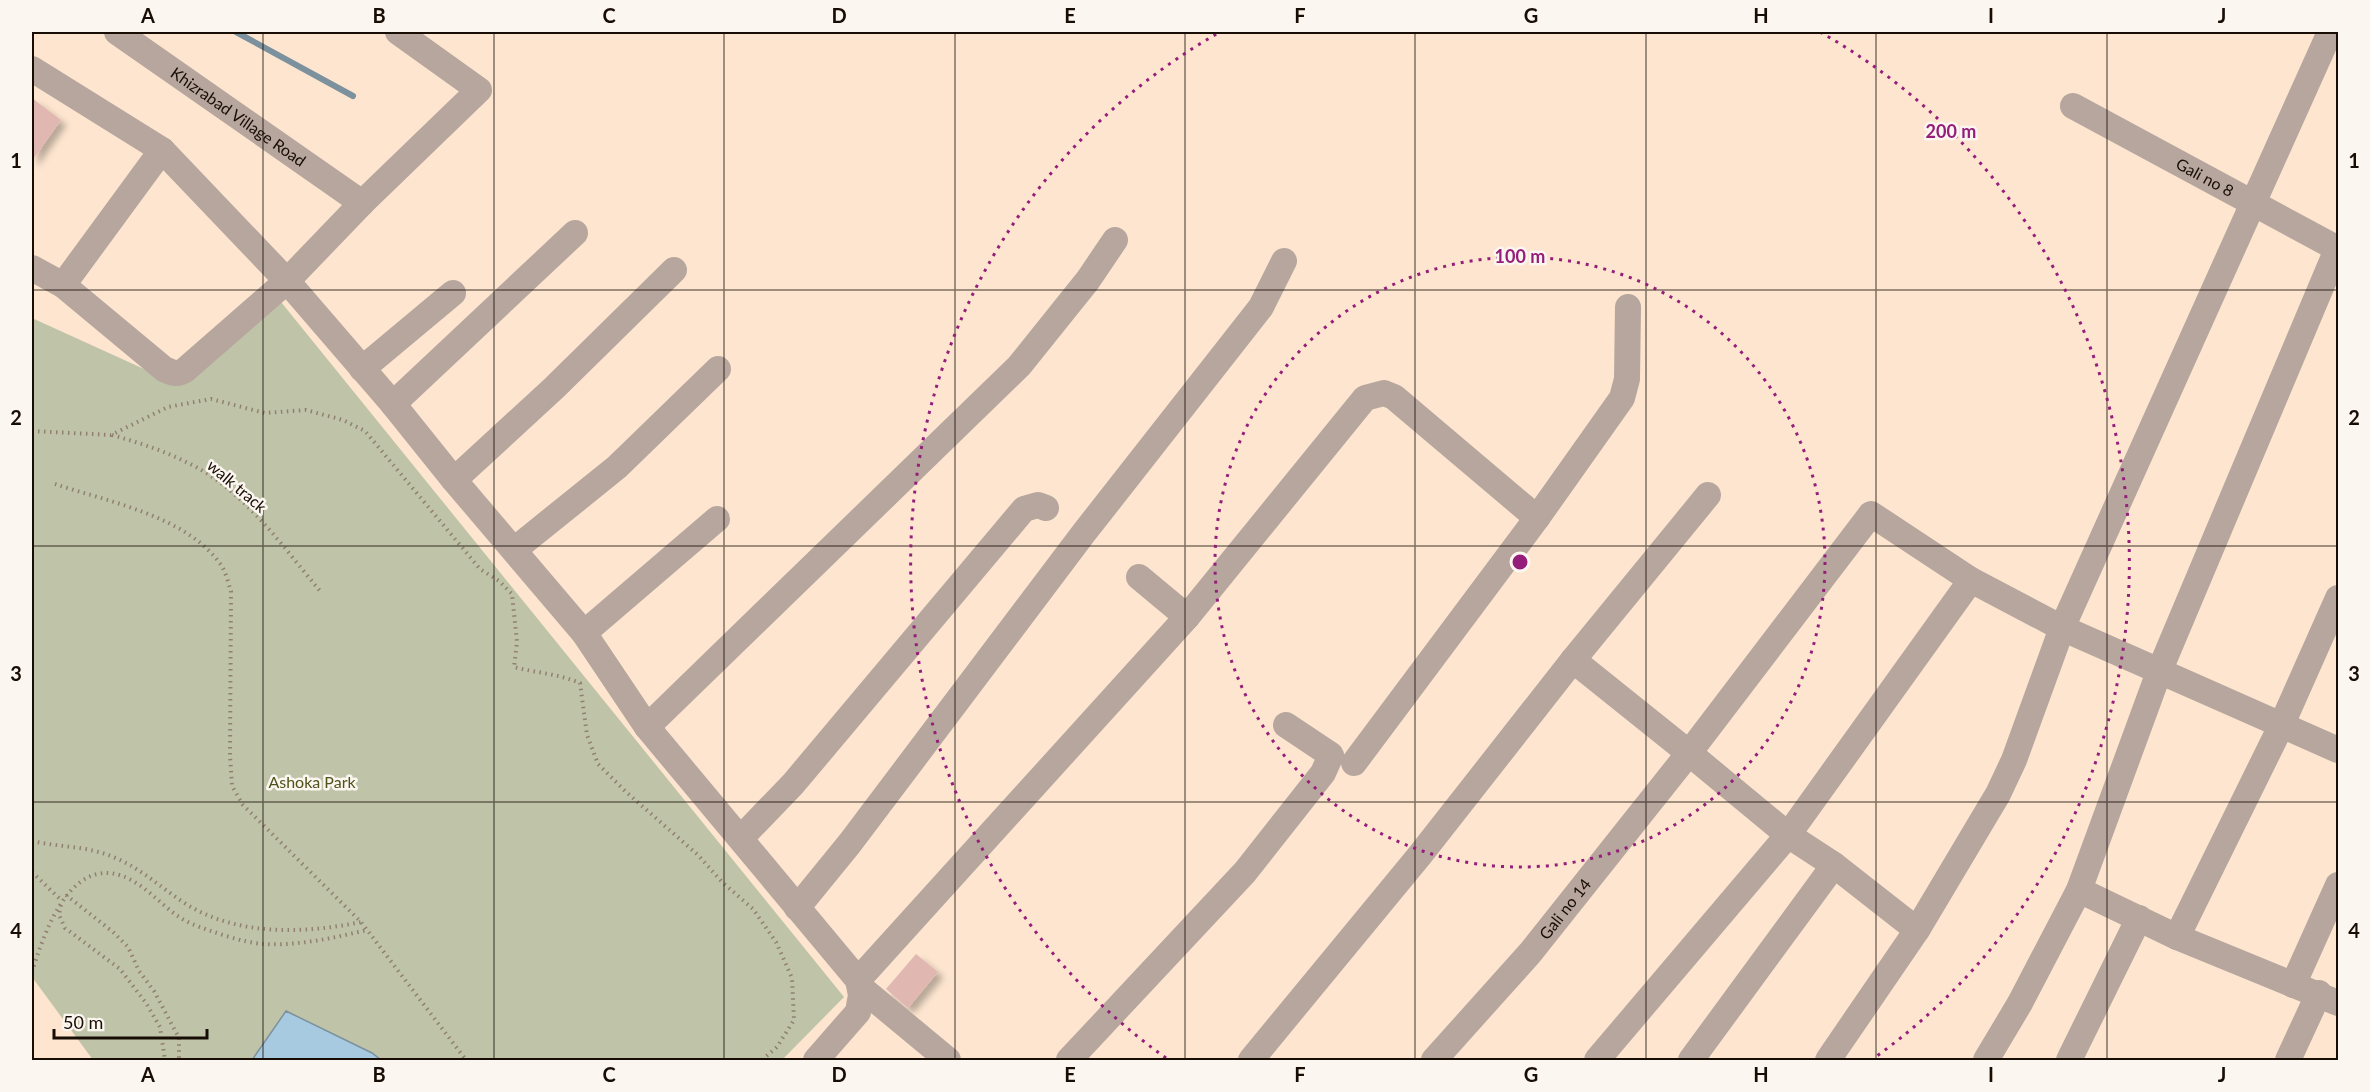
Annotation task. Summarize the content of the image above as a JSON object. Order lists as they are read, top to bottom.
{
  "streets": {
    "street": ["Khizrabad Village Road", "Gali no 8", "Gali no 14"],
    "path": ["walk track"]
  },
  "parks": ["Ashoka Park"],
  "scale_bar": "50 m",
  "grid": {
    "columns": [
      "A",
      "B",
      "C",
      "D",
      "E",
      "F",
      "G",
      "H",
      "I",
      "J"
    ],
    "rows": [
      "1",
      "2",
      "3",
      "4"
    ]
  },
  "rings": ["200 m", "100 m"]
}
